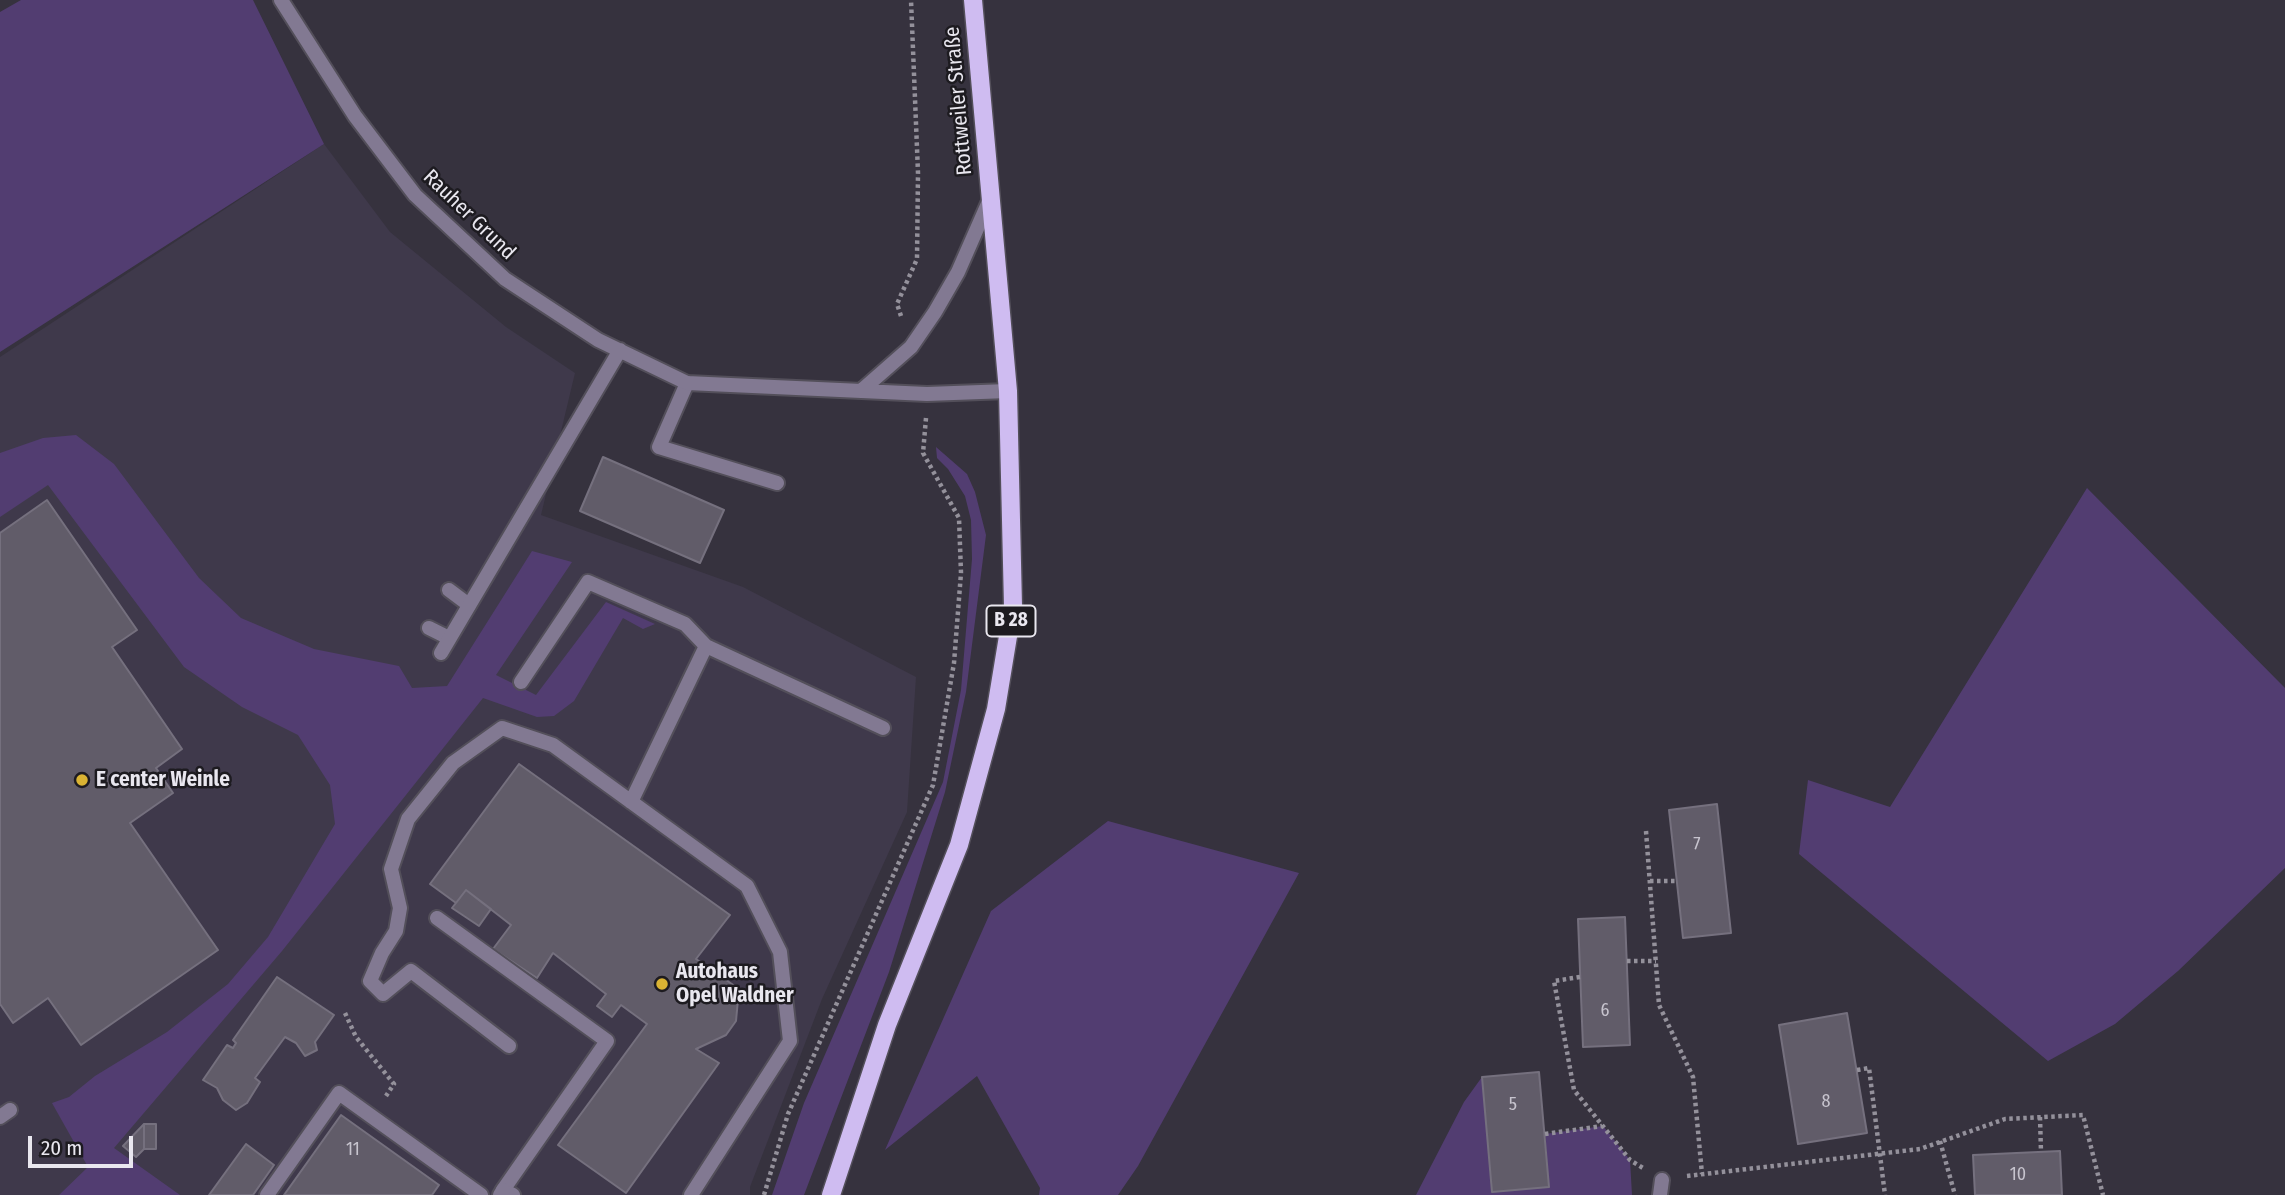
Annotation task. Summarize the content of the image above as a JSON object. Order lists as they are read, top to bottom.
{
  "streets": {
    "main road": ["Rottweiler Straße", "B 28"],
    "street": ["Rauher Grund"]
  },
  "crossings": [
    ["Rottweiler Straße", "B 28"],
    ["Rauher Grund", "B 28"]
  ],
  "places": ["E center Weinle", "Autohaus Opel Waldner"],
  "house_numbers": [
    "7",
    "6",
    "8",
    "5",
    "11",
    "10"
  ],
  "scale_bar": "20 m"
}
